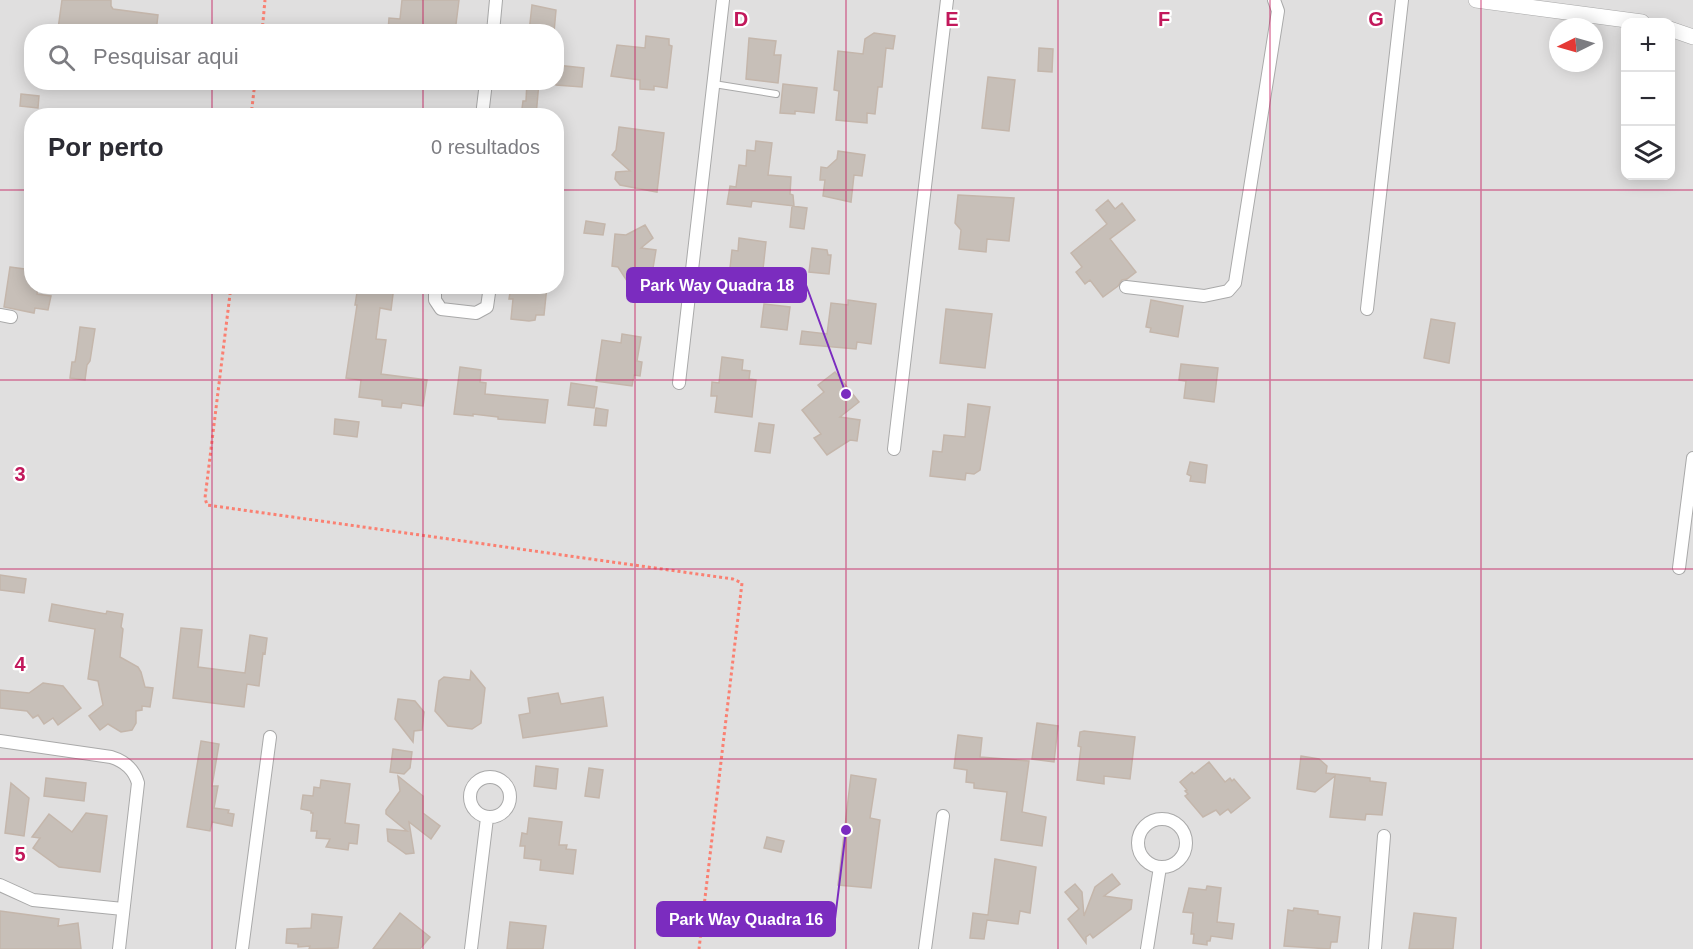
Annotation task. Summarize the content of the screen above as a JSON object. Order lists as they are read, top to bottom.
{
  "places": ["Park Way Quadra 18", "Park Way Quadra 16"],
  "north": "left",
  "page": {
    "map_buttons": ["+", "−"],
    "search": "Pesquisar aqui",
    "heading": ["Por perto", "0 resultados"]
  },
  "grid": {
    "columns": [
      "D",
      "E",
      "F",
      "G"
    ],
    "rows": ["3", "4", "5"]
  }
}
